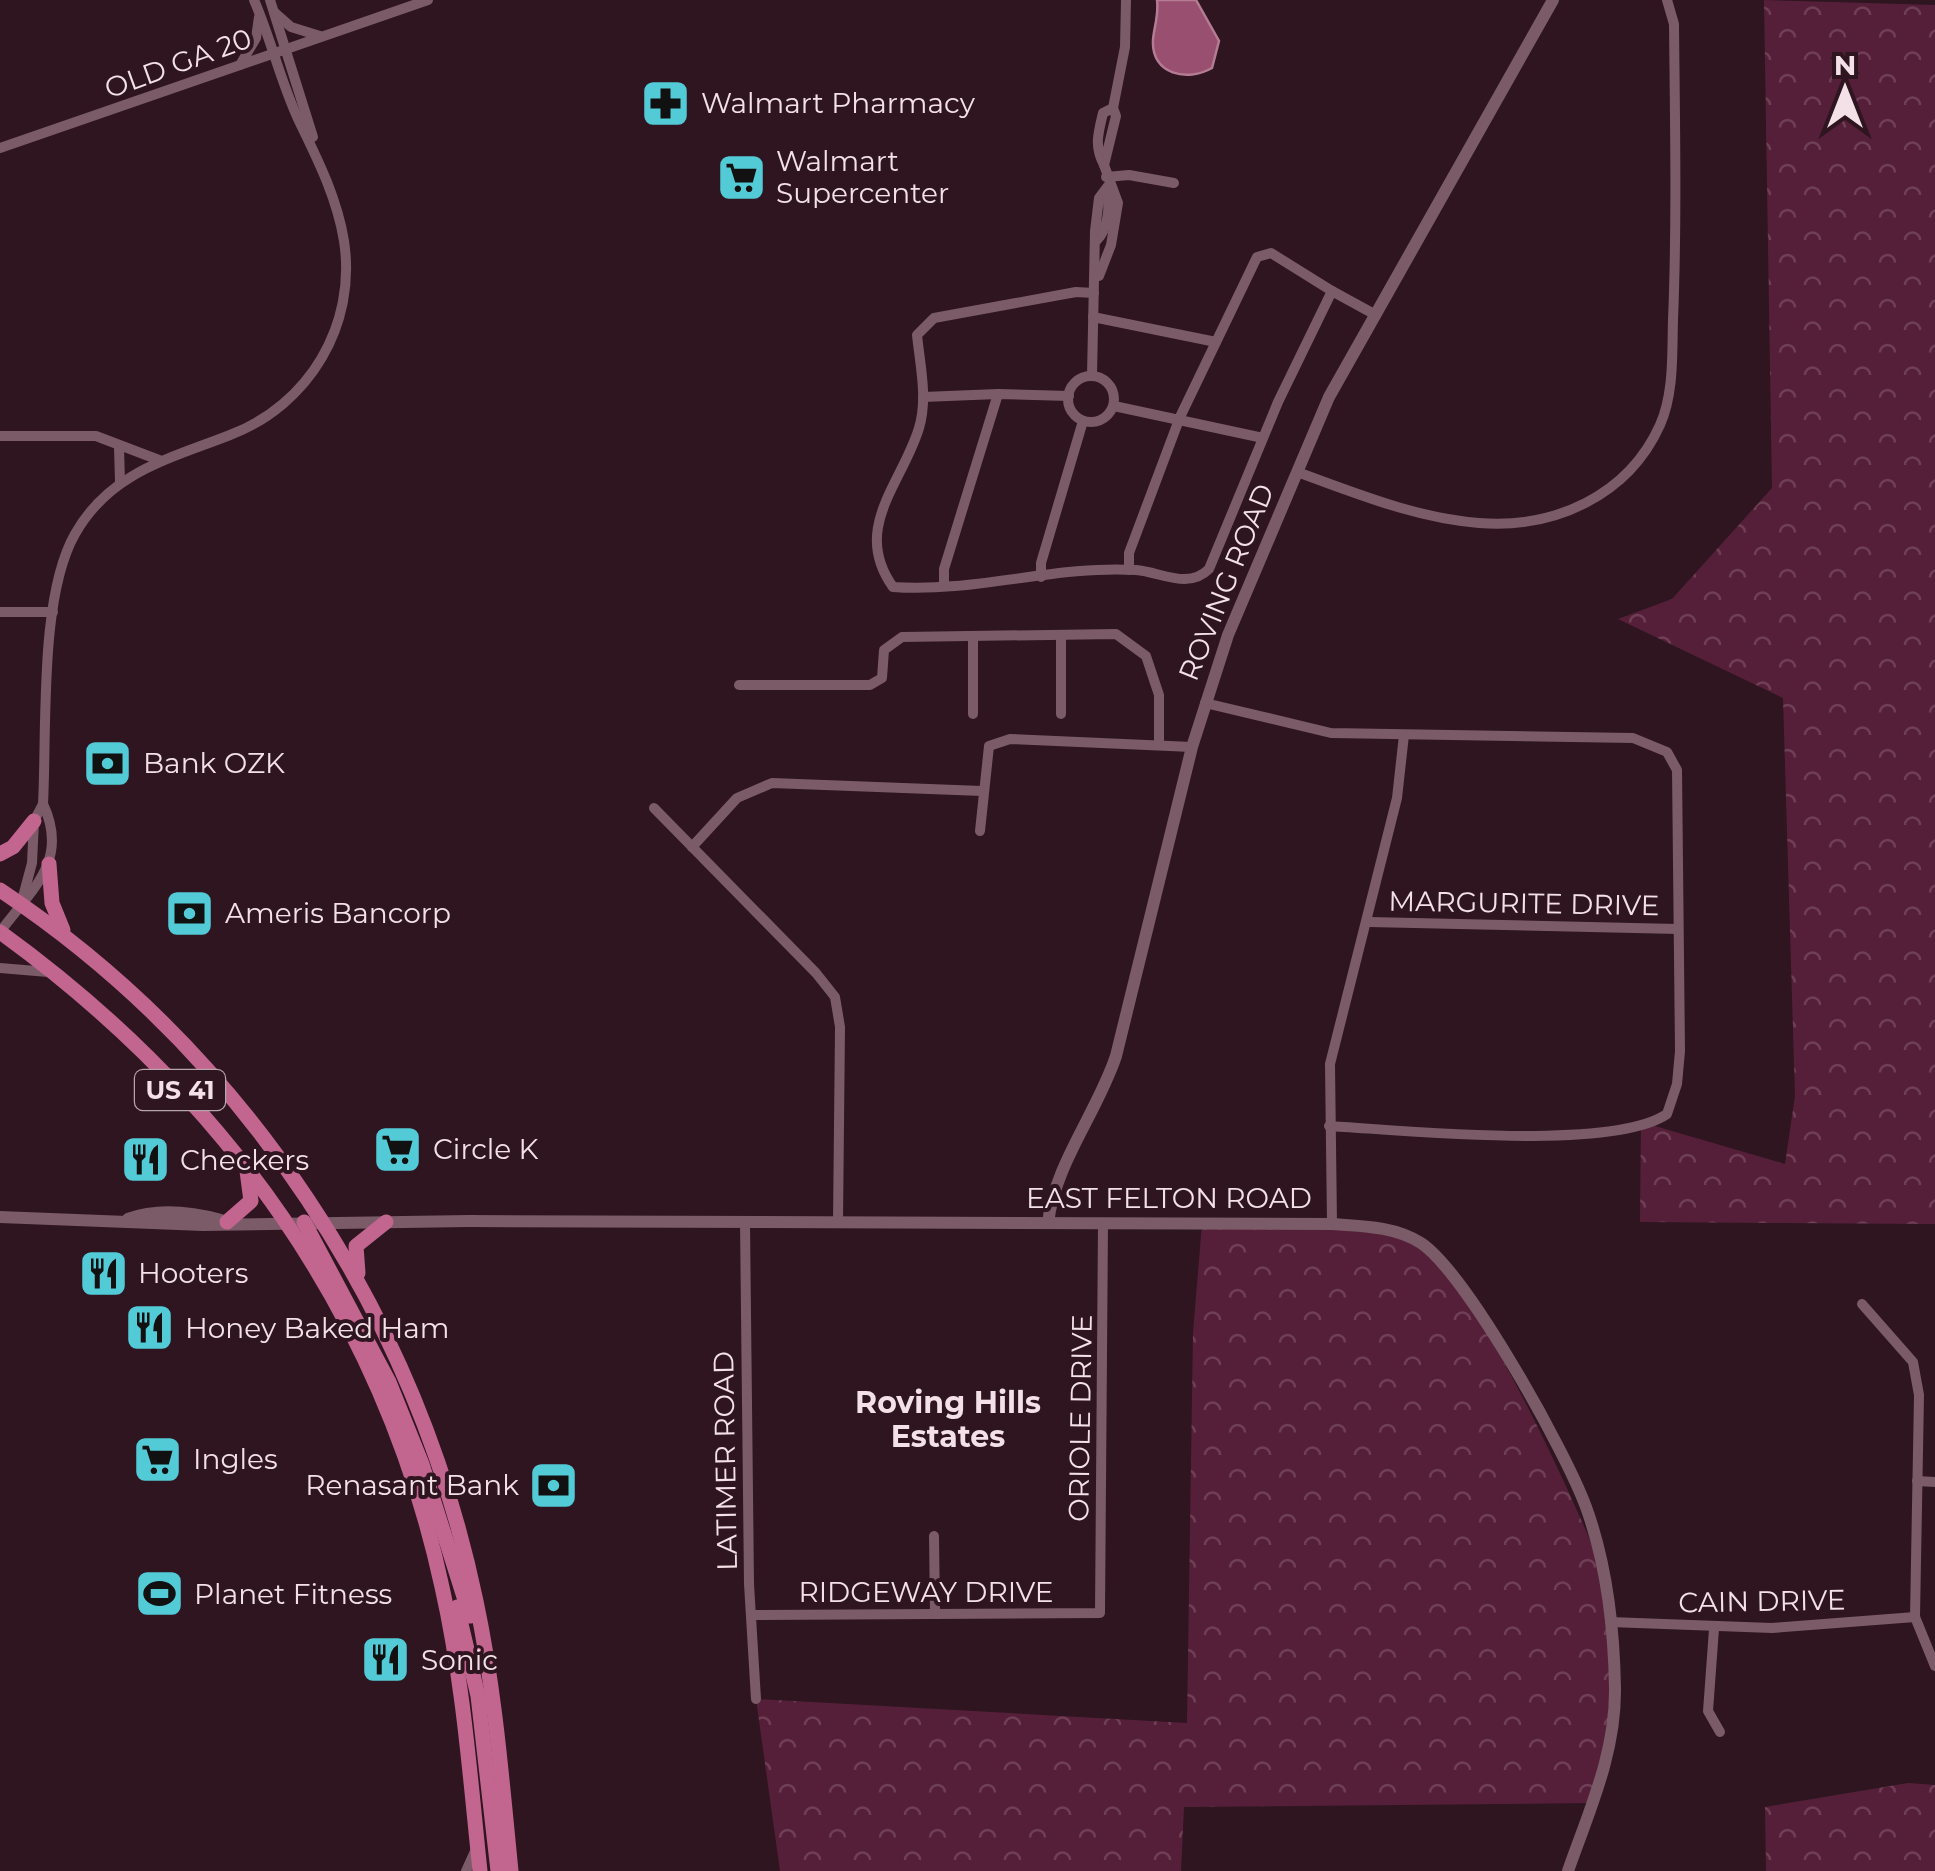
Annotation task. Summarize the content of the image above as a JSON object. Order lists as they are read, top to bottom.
{
  "streets": {
    "main road": ["US 41"],
    "street": [
      "OLD GA 20",
      "ROVING ROAD",
      "MARGURITE DRIVE",
      "EAST FELTON ROAD",
      "ORIOLE DRIVE",
      "LATIMER ROAD",
      "RIDGEWAY DRIVE",
      "CAIN DRIVE"
    ]
  },
  "crossings": [
    ["ROVING ROAD", "EAST FELTON ROAD"],
    ["US 41", "EAST FELTON ROAD"],
    ["EAST FELTON ROAD", "ORIOLE DRIVE"],
    ["EAST FELTON ROAD", "LATIMER ROAD"],
    ["EAST FELTON ROAD", "CAIN DRIVE"],
    ["ORIOLE DRIVE", "RIDGEWAY DRIVE"],
    ["LATIMER ROAD", "RIDGEWAY DRIVE"]
  ],
  "districts": ["Roving Hills Estates"],
  "places": {
    "pharmacy": ["Walmart Pharmacy"],
    "supermarket": ["Walmart Supercenter", "Circle K", "Ingles"],
    "bank": ["Bank OZK", "Ameris Bancorp", "Renasant Bank"],
    "restaurant": [
      "Checkers",
      "Hooters",
      "Honey Baked Ham",
      "Sonic"
    ],
    "sports": ["Planet Fitness"]
  },
  "north": "top"
}
